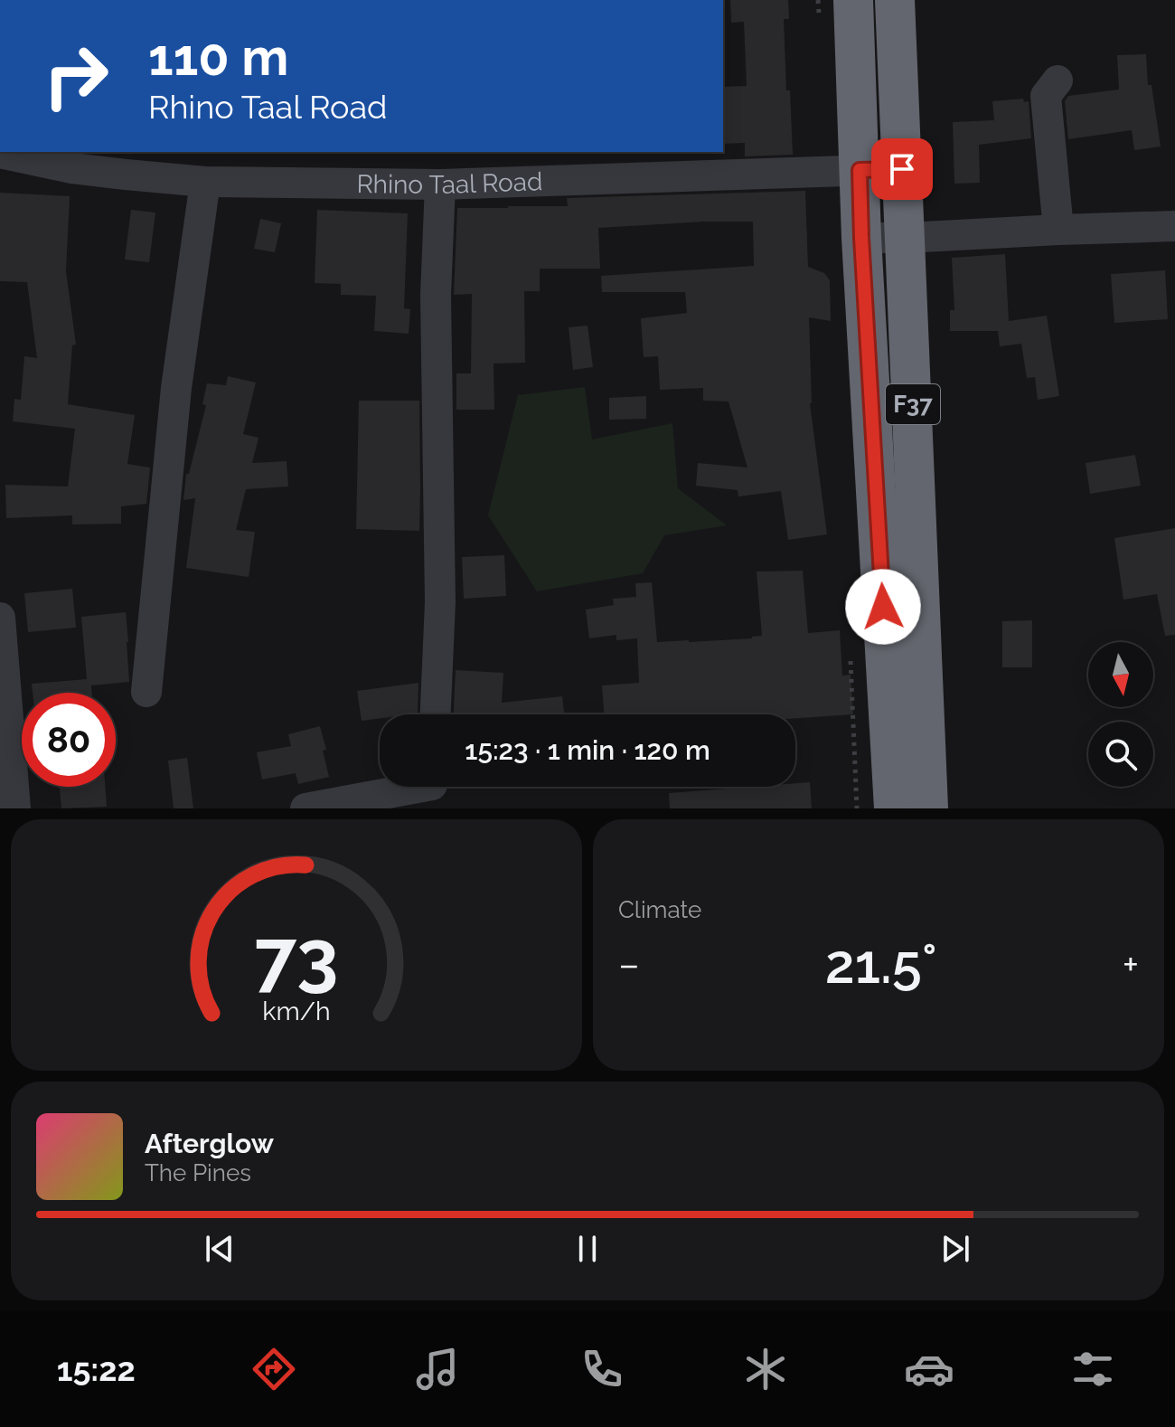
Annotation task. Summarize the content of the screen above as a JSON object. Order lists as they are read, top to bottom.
{
  "streets": {
    "highway": ["F37"],
    "street": ["Rhino Taal Road"]
  },
  "crossings": [
    ["Rhino Taal Road", "F37"]
  ],
  "north": "bottom",
  "page": {
    "turn": ["110 m", "Rhino Taal Road"],
    "limit": "80",
    "trip": "15:23 · 1 min · 120 m",
    "tile": "Climate",
    "heat": ["−", "21.5°", "+"],
    "song": ["Afterglow", "The Pines"],
    "tabs": "15:22",
    "gauge": ["73", "km/h"]
  }
}
